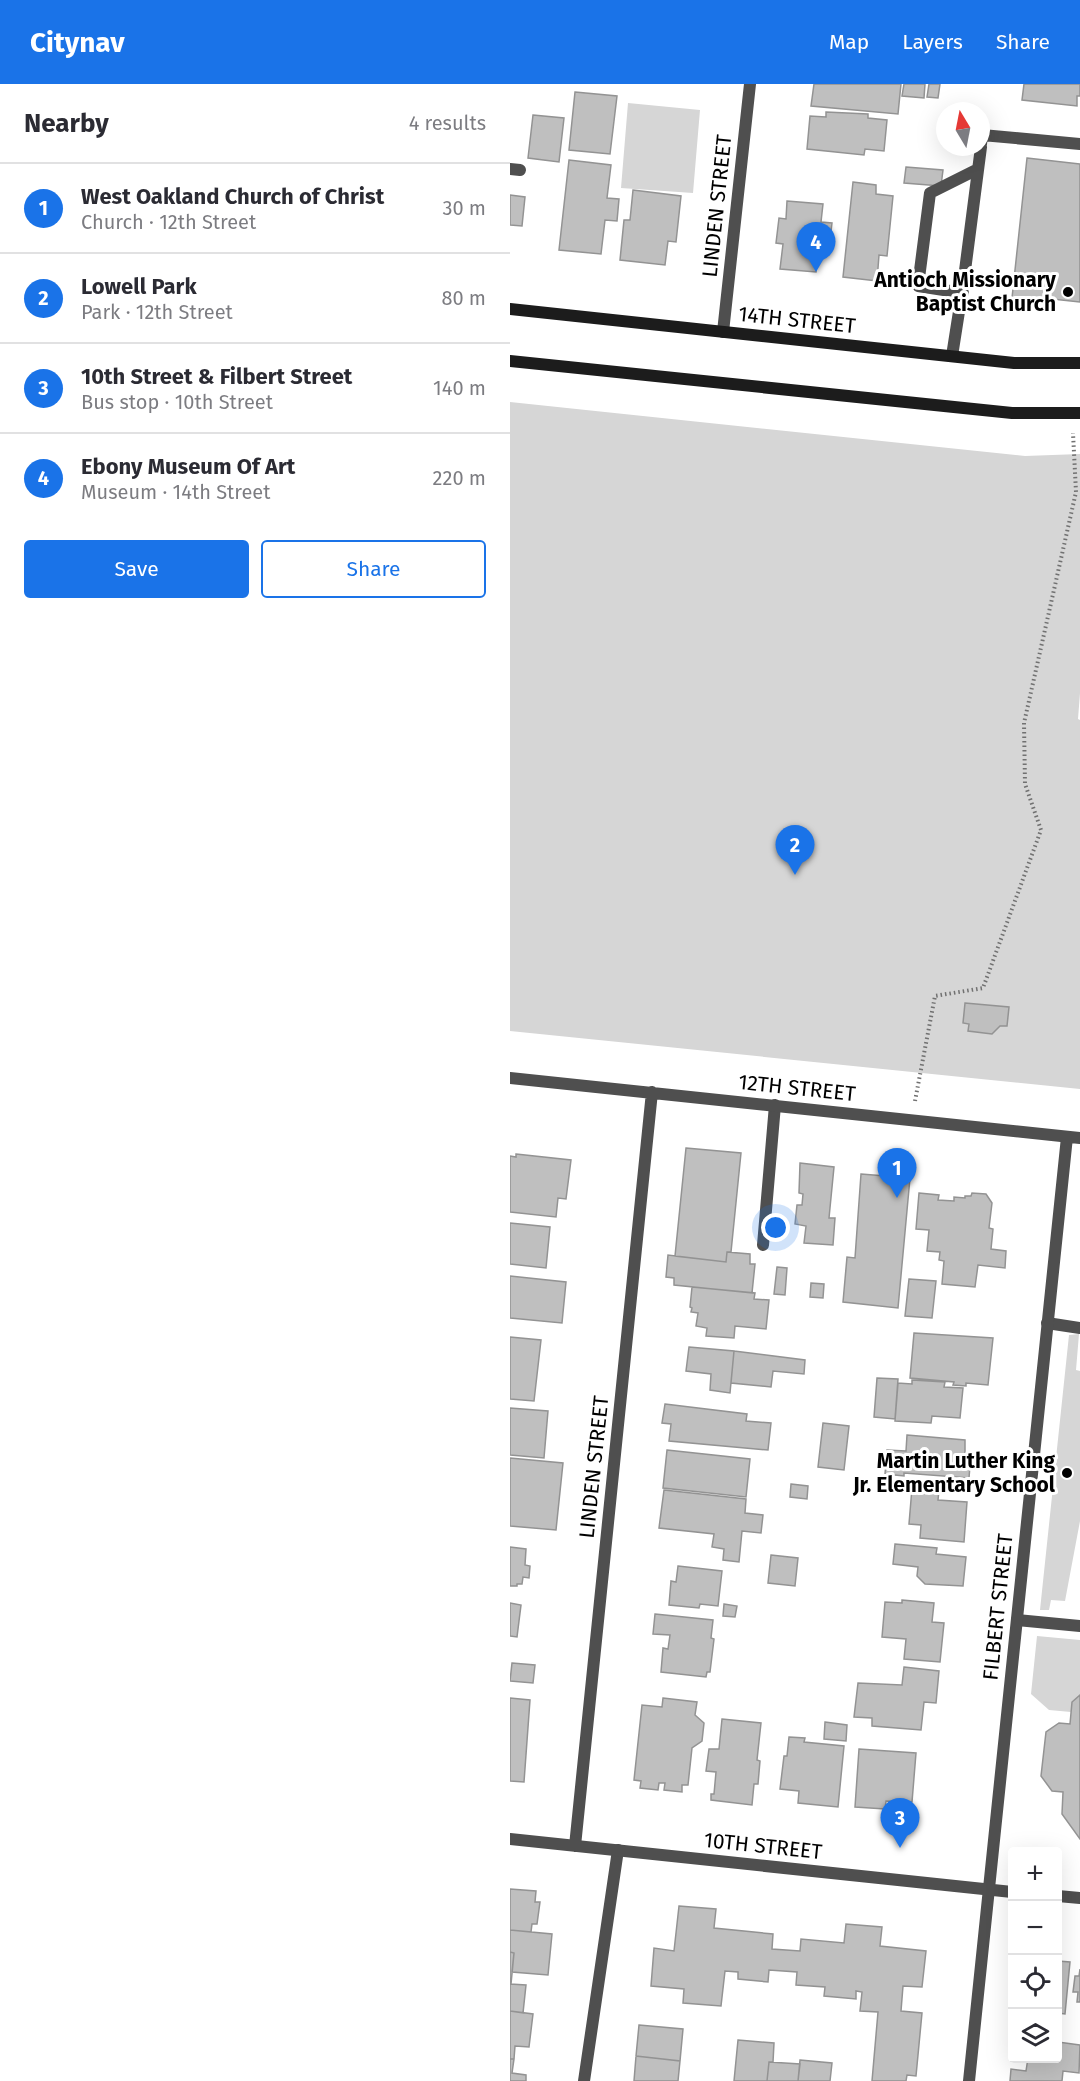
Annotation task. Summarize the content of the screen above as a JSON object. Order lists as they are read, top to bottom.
{
  "streets": {
    "main road": ["14TH STREET"],
    "street": [
      "LINDEN STREET",
      "12TH STREET",
      "FILBERT STREET",
      "10TH STREET"
    ]
  },
  "crossings": [
    ["LINDEN STREET", "14TH STREET"],
    ["LINDEN STREET", "12TH STREET"],
    ["LINDEN STREET", "10TH STREET"],
    ["12TH STREET", "FILBERT STREET"],
    ["FILBERT STREET", "10TH STREET"]
  ],
  "places": ["Antioch Missionary Baptist Church", "Martin Luther King Jr. Elementary School"],
  "north": "top",
  "page": {
    "header": "Citynav",
    "nav": ["Map", "Layers", "Share"],
    "heading": ["Nearby", "4 results"],
    "list": [
      {
        "mark": "1",
        "name": "West Oakland Church of Christ",
        "note": "Church · 12th Street",
        "value": "30 m"
      },
      {
        "mark": "2",
        "name": "Lowell Park",
        "note": "Park · 12th Street",
        "value": "80 m"
      },
      {
        "mark": "3",
        "name": "10th Street & Filbert Street",
        "note": "Bus stop · 10th Street",
        "value": "140 m"
      },
      {
        "mark": "4",
        "name": "Ebony Museum Of Art",
        "note": "Museum · 14th Street",
        "value": "220 m"
      }
    ],
    "pins": [
      "4",
      "2",
      "1",
      "3"
    ],
    "buttons": ["Save", "Share"],
    "map_buttons": ["+", "−"]
  }
}
